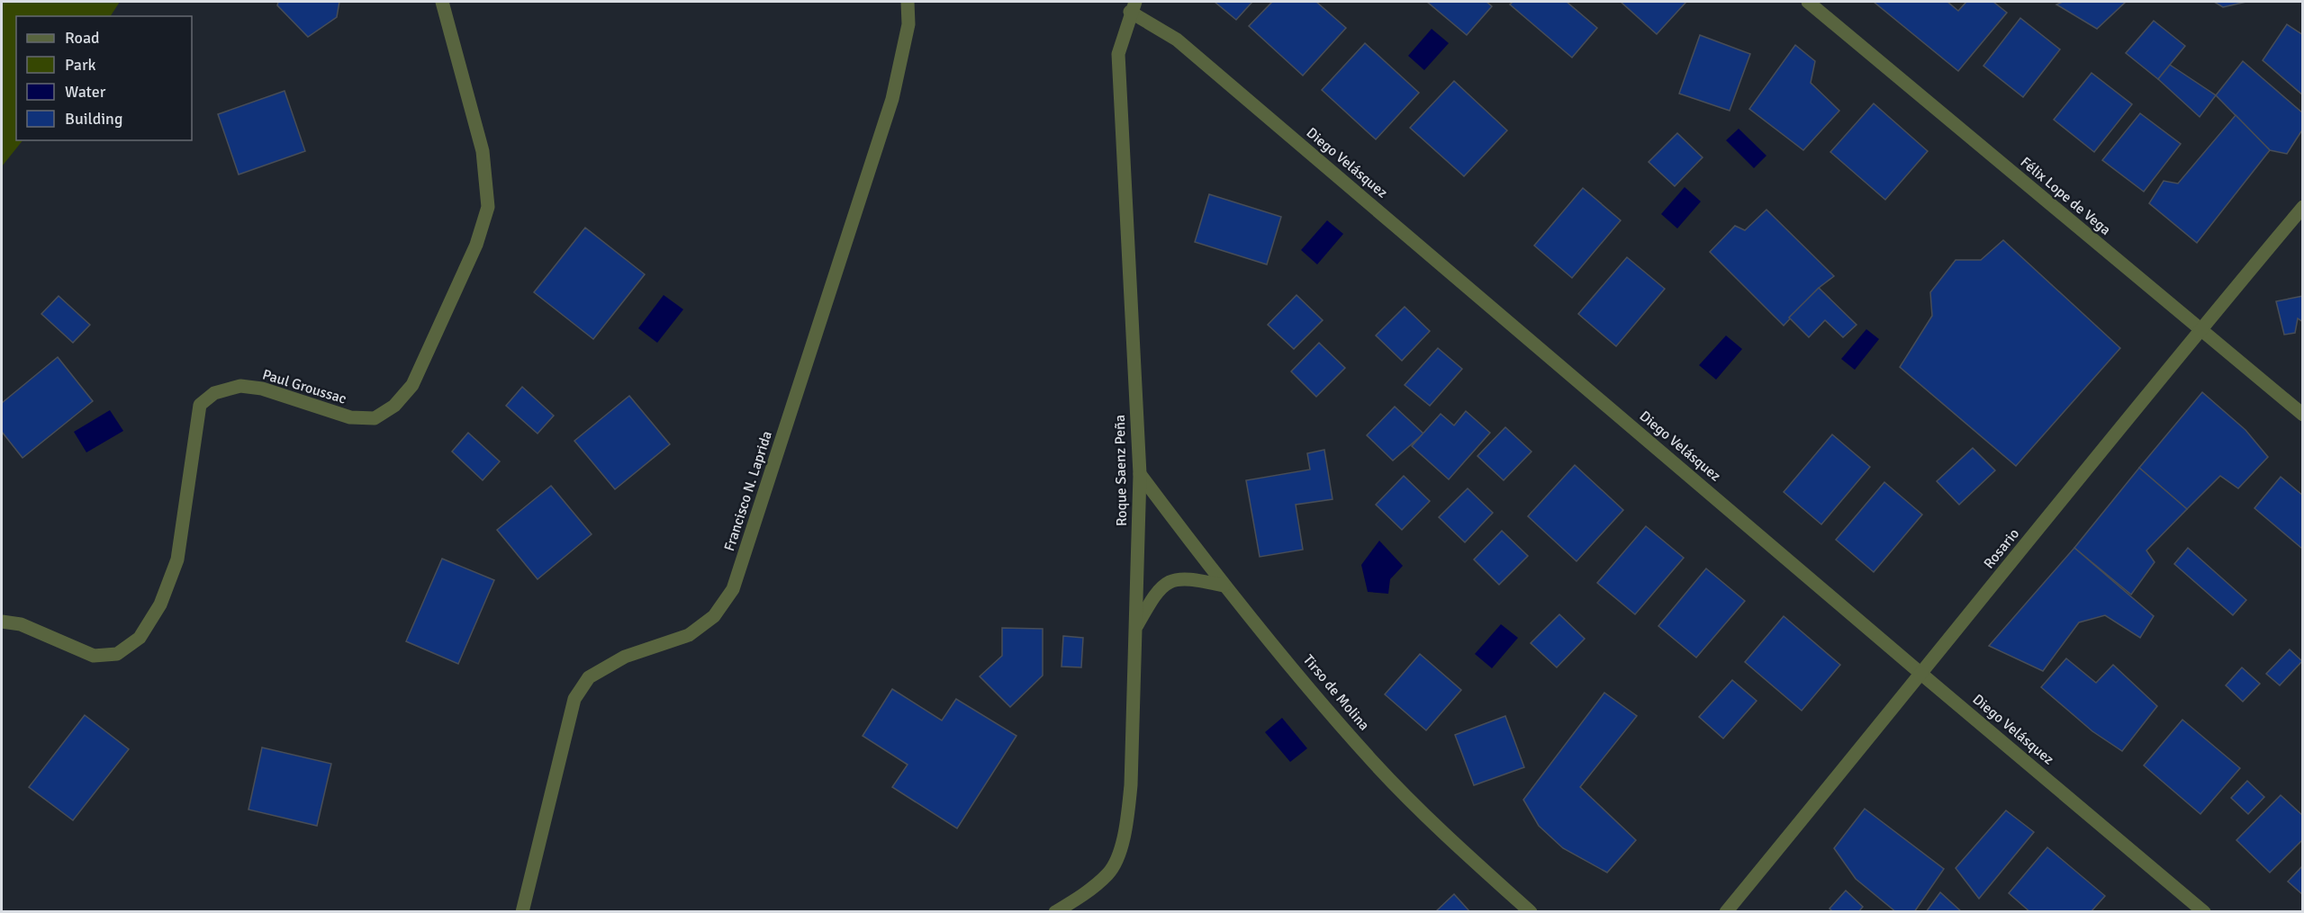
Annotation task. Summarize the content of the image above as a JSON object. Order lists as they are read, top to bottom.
{
  "streets": {
    "street": [
      "Diego Velásquez",
      "Félix Lope de Vega",
      "Paul Groussac",
      "Roque Saenz Peña",
      "Francisco N. Laprida",
      "Rosario",
      "Tirso de Molina"
    ]
  },
  "crossings": [
    ["Diego Velásquez", "Roque Saenz Peña"],
    ["Diego Velásquez", "Rosario"],
    ["Félix Lope de Vega", "Rosario"],
    ["Roque Saenz Peña", "Tirso de Molina"]
  ],
  "legend": [
    "Road",
    "Park",
    "Water",
    "Building"
  ]
}
